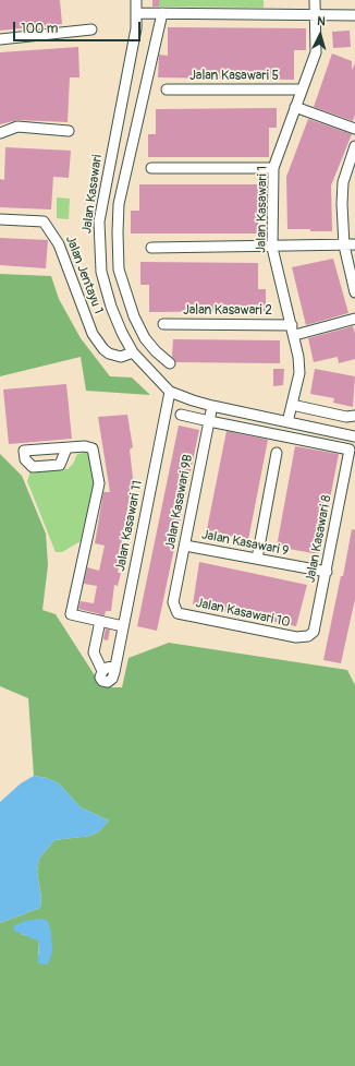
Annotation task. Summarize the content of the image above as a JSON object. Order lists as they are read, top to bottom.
{
  "streets": {
    "street": [
      "Jalan Kasawari 5",
      "Jalan Kasawari",
      "Jalan Kasawari 1",
      "Jalan Jentayu 1",
      "Jalan Kasawari 2",
      "Jalan Kasawari 9B",
      "Jalan Kasawari 11",
      "Jalan Kasawari 8",
      "Jalan Kasawari 9",
      "Jalan Kasawari 10"
    ]
  },
  "crossings": [
    ["Jalan Kasawari 5", "Jalan Kasawari 1"],
    ["Jalan Kasawari", "Jalan Kasawari 1"],
    ["Jalan Kasawari", "Jalan Jentayu 1"],
    ["Jalan Kasawari", "Jalan Kasawari 9B"],
    ["Jalan Kasawari", "Jalan Kasawari 11"],
    ["Jalan Kasawari 1", "Jalan Kasawari 2"],
    ["Jalan Kasawari 9B", "Jalan Kasawari 8"],
    ["Jalan Kasawari 9B", "Jalan Kasawari 9"],
    ["Jalan Kasawari 9B", "Jalan Kasawari 10"],
    ["Jalan Kasawari 8", "Jalan Kasawari 9"],
    ["Jalan Kasawari 8", "Jalan Kasawari 10"]
  ],
  "scale_bar": "100 m",
  "north": "top"
}
